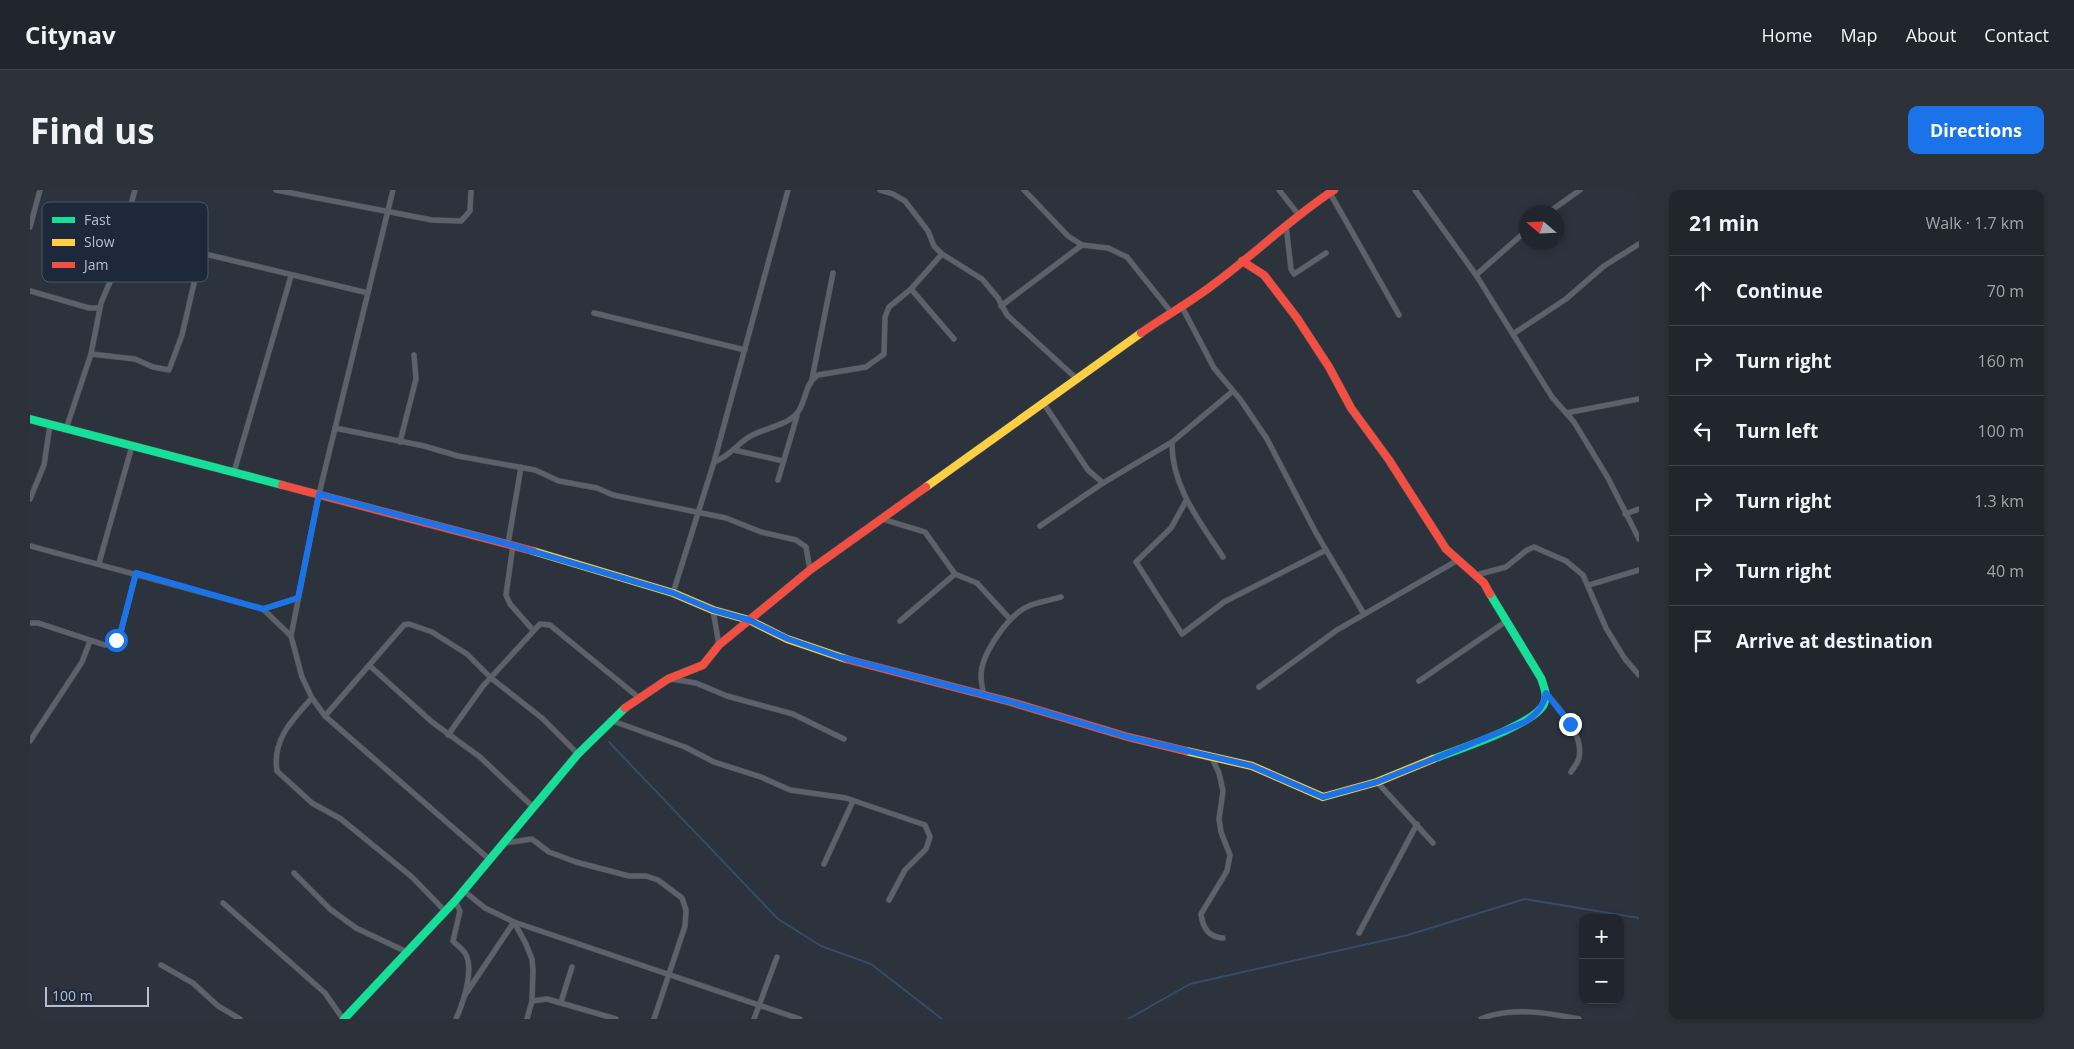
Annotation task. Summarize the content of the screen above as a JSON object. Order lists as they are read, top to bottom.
{
  "legend": ["Fast", "Slow", "Jam"],
  "scale_bar": "100 m",
  "north": "left",
  "page": {
    "header": "Citynav",
    "nav": [
      "Home",
      "Map",
      "About",
      "Contact"
    ],
    "buttons": "Directions",
    "title": "Find us",
    "heading": ["21 min", "Walk · 1.7 km"],
    "list": [
      ["Continue", "70 m"],
      ["Turn right", "160 m"],
      ["Turn left", "100 m"],
      ["Turn right", "1.3 km"],
      ["Turn right", "40 m"],
      "Arrive at destination"
    ],
    "map_buttons": ["+", "−"],
    "scale": "100 m"
  }
}
